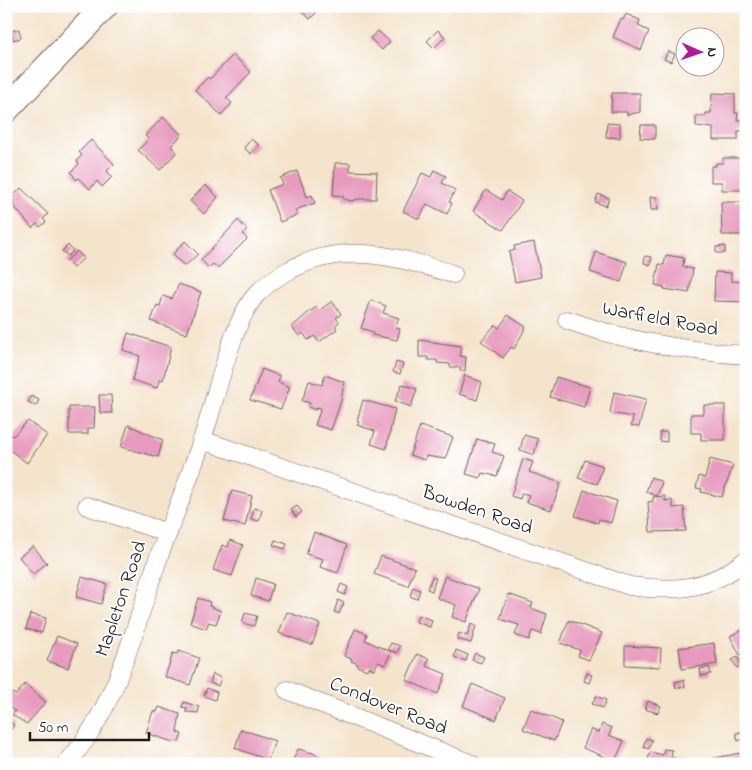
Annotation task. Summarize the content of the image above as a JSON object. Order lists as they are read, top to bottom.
{
  "streets": {
    "street": [
      "Warfield Road",
      "Bowden Road",
      "Mapleton Road",
      "Condover Road"
    ]
  },
  "crossings": [
    ["Bowden Road", "Mapleton Road"]
  ],
  "scale_bar": "50 m",
  "north": "right"
}
